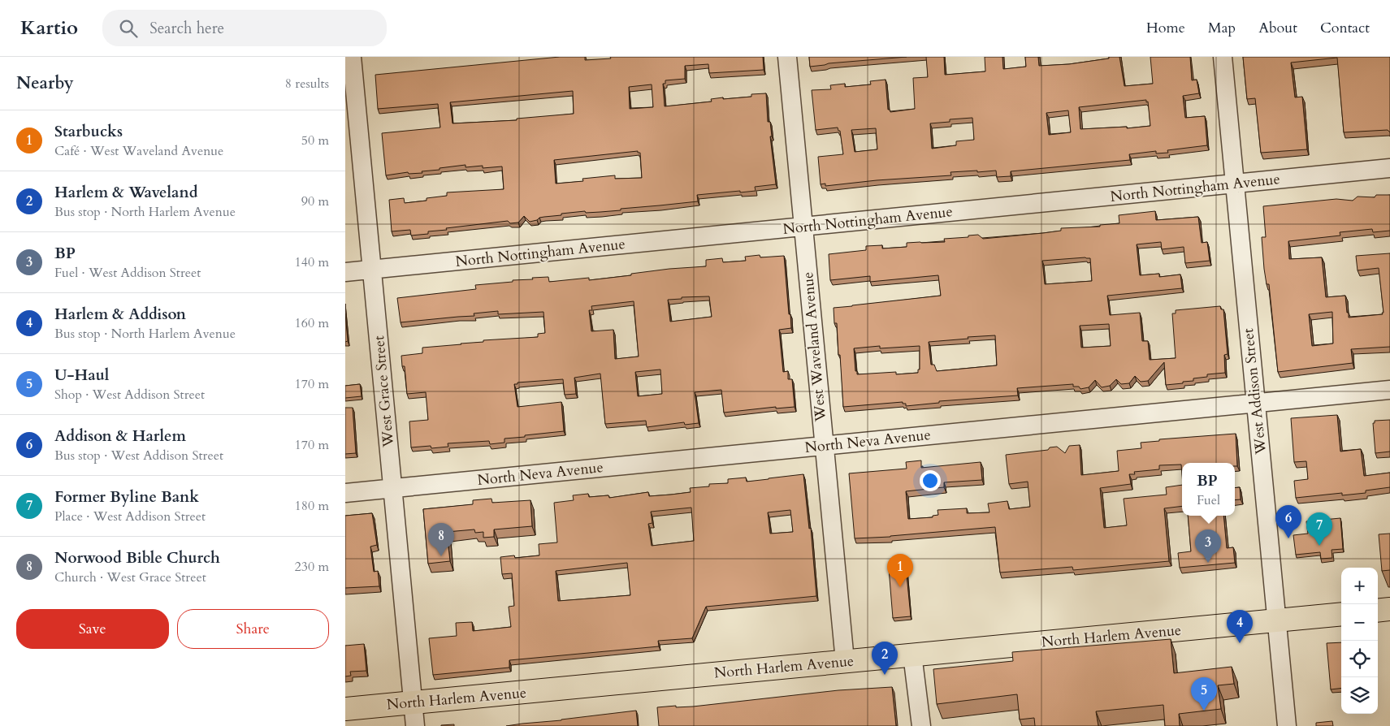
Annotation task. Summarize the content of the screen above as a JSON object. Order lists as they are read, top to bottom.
{
  "streets": {
    "main road": ["North Harlem Avenue"],
    "street": [
      "North Nottingham Avenue",
      "West Waveland Avenue",
      "West Grace Street",
      "West Addison Street",
      "North Neva Avenue"
    ]
  },
  "crossings": [
    ["North Nottingham Avenue", "West Waveland Avenue"],
    ["North Nottingham Avenue", "West Grace Street"],
    ["North Nottingham Avenue", "West Addison Street"],
    ["West Waveland Avenue", "North Neva Avenue"],
    ["West Waveland Avenue", "North Harlem Avenue"],
    ["West Grace Street", "North Neva Avenue"],
    ["West Grace Street", "North Harlem Avenue"],
    ["West Addison Street", "North Neva Avenue"],
    ["West Addison Street", "North Harlem Avenue"]
  ],
  "page": {
    "header": "Kartio",
    "search": "Search here",
    "nav": [
      "Home",
      "Map",
      "About",
      "Contact"
    ],
    "heading": ["Nearby", "8 results"],
    "list": [
      {
        "mark": "1",
        "name": "Starbucks",
        "note": "Café · West Waveland Avenue",
        "value": "50 m"
      },
      {
        "mark": "2",
        "name": "Harlem & Waveland",
        "note": "Bus stop · North Harlem Avenue",
        "value": "90 m"
      },
      {
        "mark": "3",
        "name": "BP",
        "note": "Fuel · West Addison Street",
        "value": "140 m"
      },
      {
        "mark": "4",
        "name": "Harlem & Addison",
        "note": "Bus stop · North Harlem Avenue",
        "value": "160 m"
      },
      {
        "mark": "5",
        "name": "U-Haul",
        "note": "Shop · West Addison Street",
        "value": "170 m"
      },
      {
        "mark": "6",
        "name": "Addison & Harlem",
        "note": "Bus stop · West Addison Street",
        "value": "170 m"
      },
      {
        "mark": "7",
        "name": "Former Byline Bank",
        "note": "Place · West Addison Street",
        "value": "180 m"
      },
      {
        "mark": "8",
        "name": "Norwood Bible Church",
        "note": "Church · West Grace Street",
        "value": "230 m"
      }
    ],
    "popup": ["BP", "Fuel"],
    "pins": [
      "6",
      "7",
      "8",
      "3",
      "1",
      "4",
      "2",
      "5"
    ],
    "map_buttons": ["+", "−"],
    "buttons": ["Save", "Share"]
  }
}
